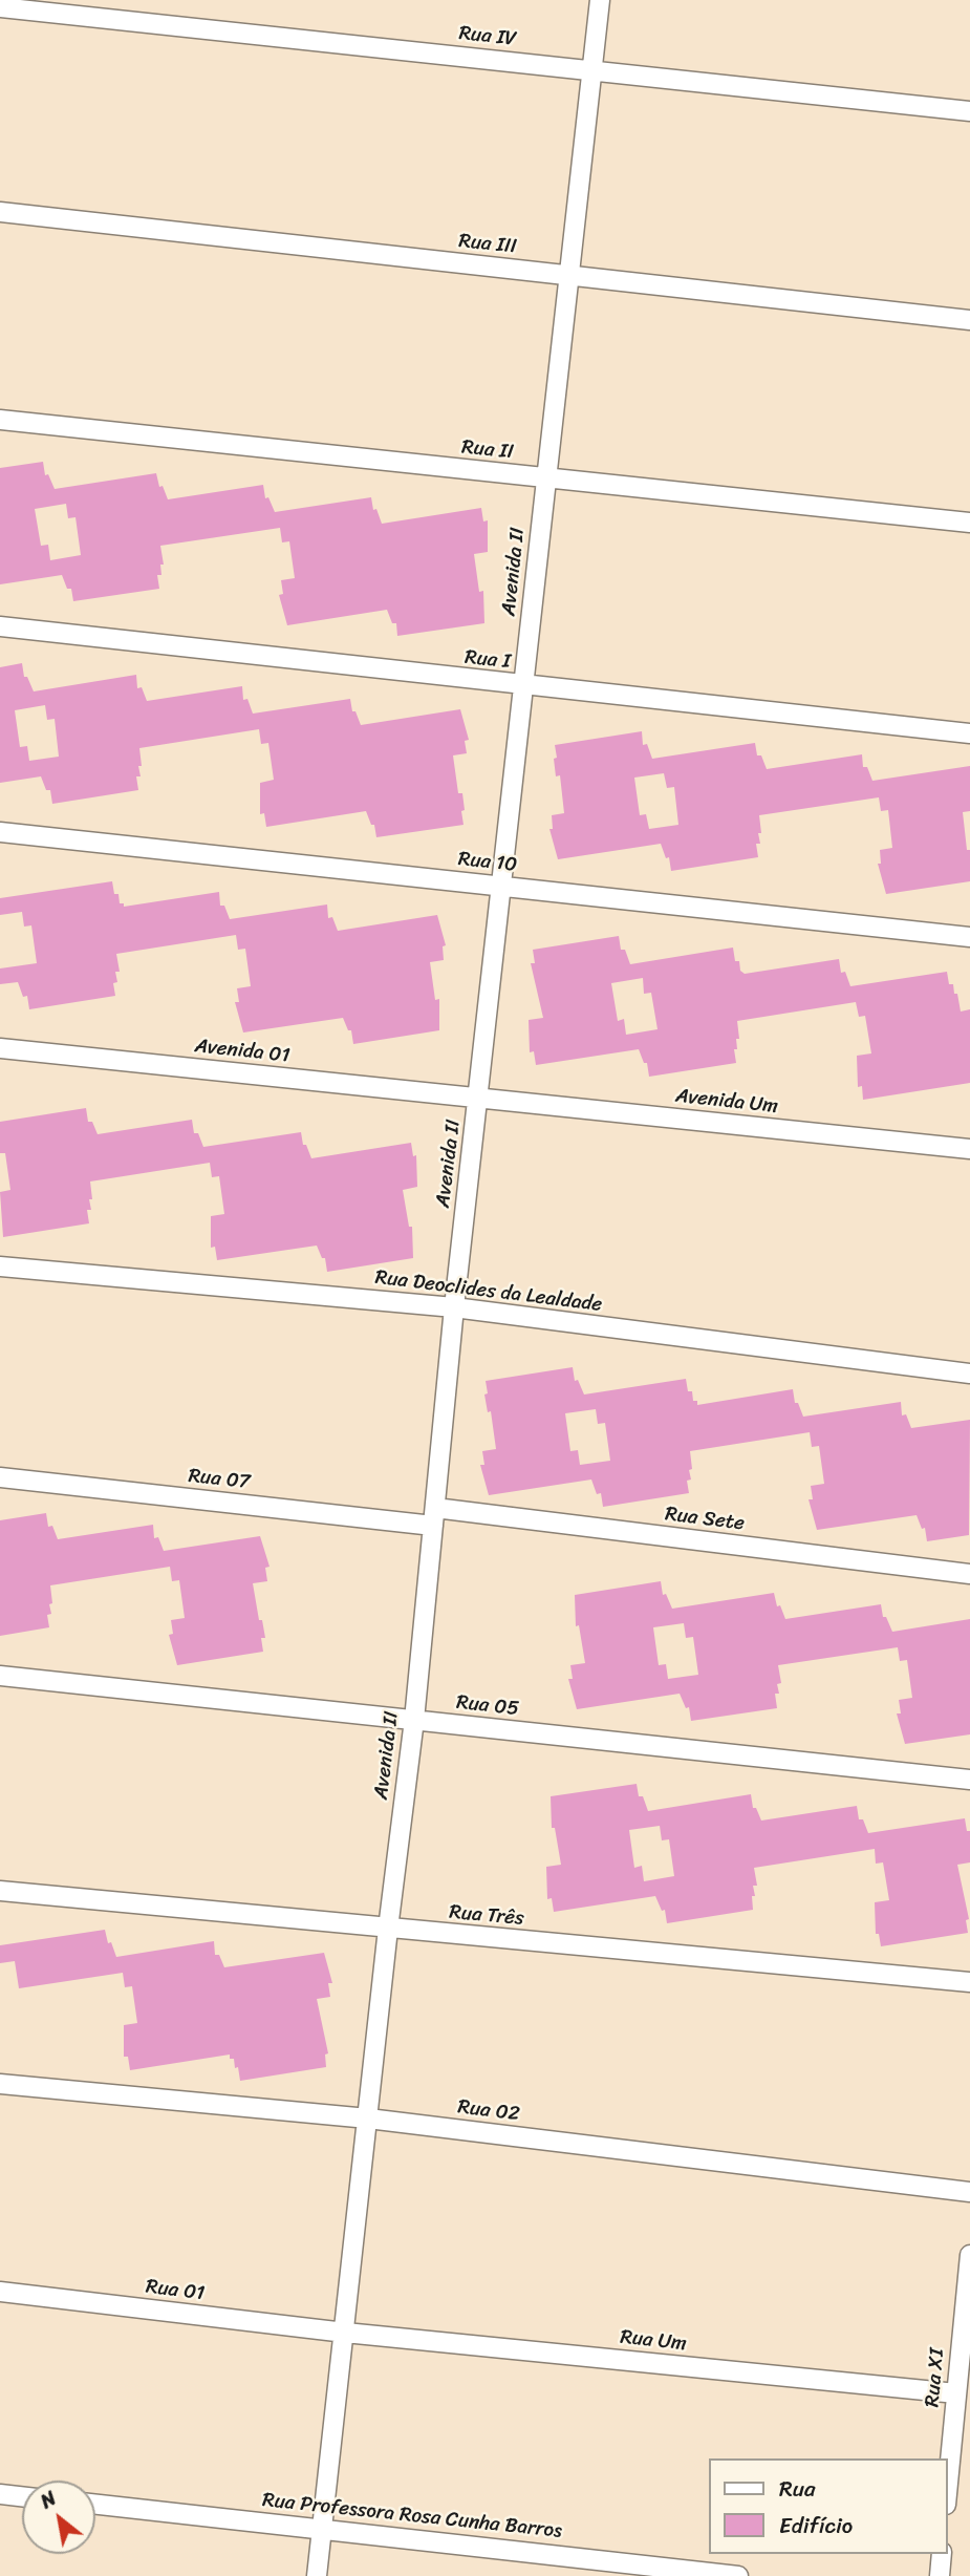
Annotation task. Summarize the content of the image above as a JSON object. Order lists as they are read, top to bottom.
{
  "streets": {
    "street": [
      "Rua IV",
      "Rua III",
      "Rua II",
      "Avenida II",
      "Rua I",
      "Rua 10",
      "Avenida 01",
      "Avenida Um",
      "Rua Deoclides da Lealdade",
      "Rua 07",
      "Rua Sete",
      "Rua 05",
      "Rua Três",
      "Rua 02",
      "Rua 01",
      "Rua Um",
      "Rua XI",
      "Rua Professora Rosa Cunha Barros"
    ]
  },
  "crossings": [
    ["Rua IV", "Avenida II"],
    ["Rua III", "Avenida II"],
    ["Rua II", "Avenida II"],
    ["Avenida II", "Rua I"],
    ["Avenida II", "Rua 10"],
    ["Avenida II", "Avenida 01"],
    ["Avenida II", "Avenida Um"],
    ["Avenida II", "Rua Deoclides da Lealdade"],
    ["Avenida II", "Rua 07"],
    ["Avenida II", "Rua Sete"],
    ["Avenida II", "Rua 05"],
    ["Avenida II", "Rua Três"],
    ["Avenida II", "Rua 02"],
    ["Avenida II", "Rua 01"],
    ["Avenida II", "Rua Um"],
    ["Avenida II", "Rua Professora Rosa Cunha Barros"],
    ["Avenida 01", "Avenida Um"],
    ["Rua 07", "Rua Sete"],
    ["Rua 01", "Rua Um"],
    ["Rua Um", "Rua XI"]
  ],
  "legend": ["Rua", "Edifício"],
  "north": "top left"
}
